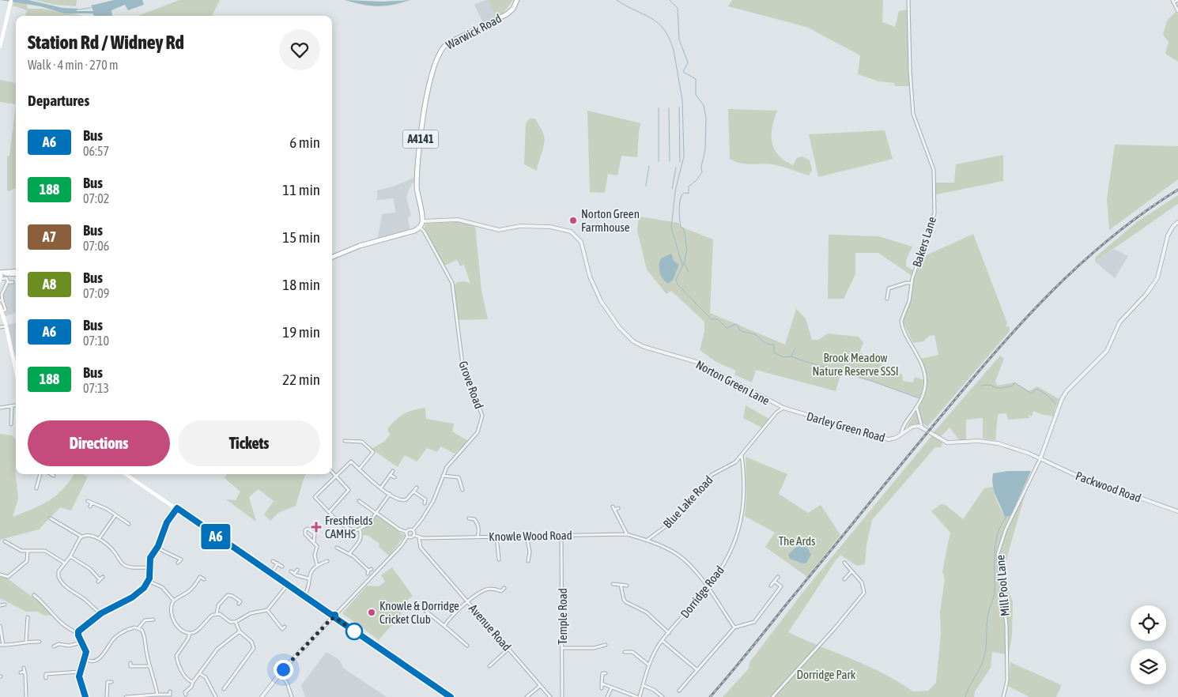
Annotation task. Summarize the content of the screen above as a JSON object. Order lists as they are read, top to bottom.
{
  "streets": {
    "main road": ["Warwick Road", "A4141"],
    "street": [
      "Bakers Lane",
      "Norton Green Lane",
      "Grove Road",
      "Darley Green Road",
      "Packwood Road",
      "Blue Lake Road",
      "Knowle Wood Road",
      "Mill Pool Lane",
      "Dorridge Road",
      "Temple Road",
      "Avenue Road"
    ]
  },
  "crossings": [
    ["Warwick Road", "Norton Green Lane"],
    ["Warwick Road", "Grove Road"],
    ["Bakers Lane", "Darley Green Road"],
    ["Norton Green Lane", "Darley Green Road"],
    ["Norton Green Lane", "Blue Lake Road"],
    ["Darley Green Road", "Blue Lake Road"],
    ["Packwood Road", "Mill Pool Lane"],
    ["Blue Lake Road", "Knowle Wood Road"],
    ["Blue Lake Road", "Dorridge Road"],
    ["Knowle Wood Road", "Dorridge Road"],
    ["Knowle Wood Road", "Temple Road"],
    ["Knowle Wood Road", "Avenue Road"]
  ],
  "parks": ["Brook Meadow Nature Reserve SSSI", "The Ards", "Dorridge Park"],
  "places": {
    "other": ["Norton Green Farmhouse", "Knowle & Dorridge Cricket Club"],
    "health": ["Freshfields CAMHS"]
  },
  "lines": ["bus line A6"],
  "page": {
    "on_map": "A6",
    "heading": [
      ["Station Rd / Widney Rd", "Walk · 4 min · 270 m"],
      "Departures"
    ],
    "list": [
      {
        "mark": "A6",
        "name": "Bus",
        "note": "06:57",
        "value": "6 min"
      },
      {
        "mark": "188",
        "name": "Bus",
        "note": "07:02",
        "value": "11 min"
      },
      {
        "mark": "A7",
        "name": "Bus",
        "note": "07:06",
        "value": "15 min"
      },
      {
        "mark": "A8",
        "name": "Bus",
        "note": "07:09",
        "value": "18 min"
      },
      {
        "mark": "A6",
        "name": "Bus",
        "note": "07:10",
        "value": "19 min"
      },
      {
        "mark": "188",
        "name": "Bus",
        "note": "07:13",
        "value": "22 min"
      }
    ],
    "buttons": ["Directions", "Tickets"]
  }
}
